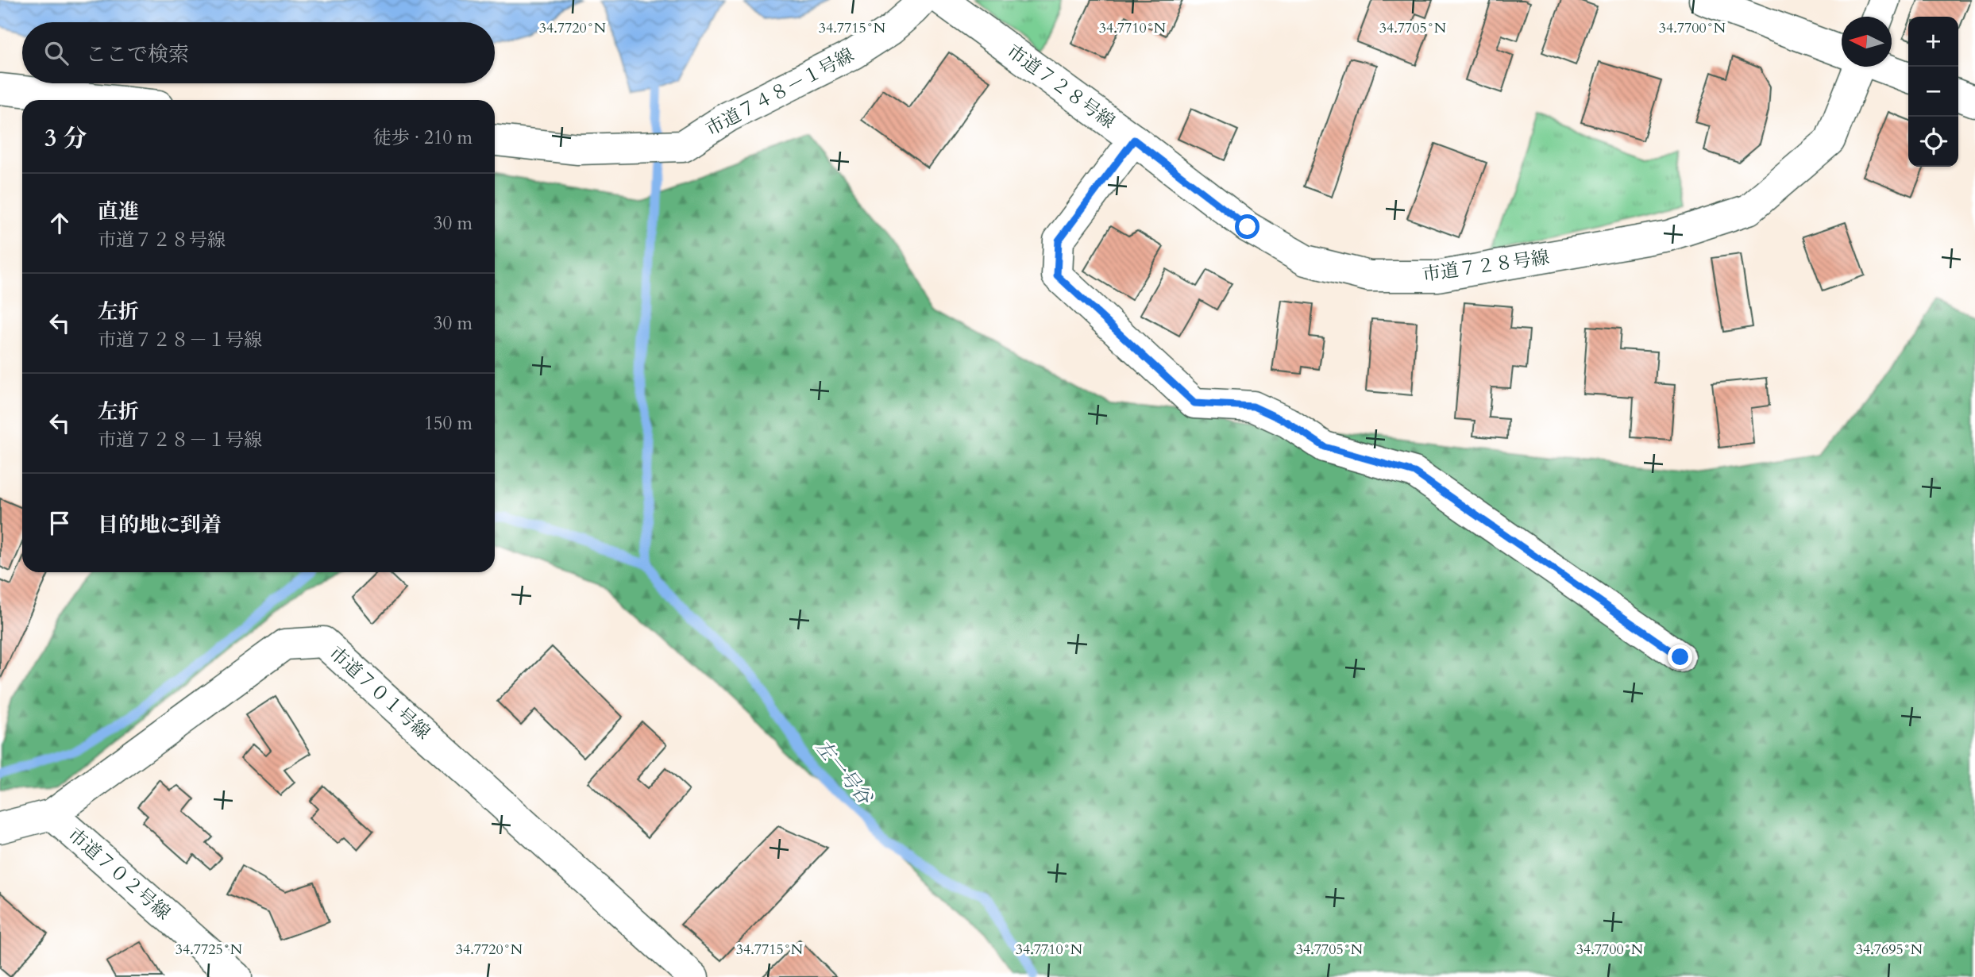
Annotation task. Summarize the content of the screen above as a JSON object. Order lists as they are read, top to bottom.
{
  "streets": {
    "street": [
      "市道７２８号線",
      "市道７４８－１号線",
      "市道７０１号線",
      "市道７０２号線"
    ]
  },
  "crossings": [
    ["市道７０１号線", "市道７０２号線"]
  ],
  "water": ["左一号谷"],
  "north": "left",
  "page": {
    "map_buttons": ["+", "−"],
    "search": "ここで検索",
    "heading": ["3 分", "徒歩 · 210 m"],
    "list": [
      ["直進", "市道７２８号線", "30 m"],
      ["左折", "市道７２８－１号線", "30 m"],
      ["左折", "市道７２８－１号線", "150 m"],
      "目的地に到着"
    ]
  },
  "coordinates": [
    "34.7720°N",
    "34.7715°N",
    "34.7710°N",
    "34.7705°N",
    "34.7700°N",
    "34.7725°N",
    "34.7695°N"
  ]
}
